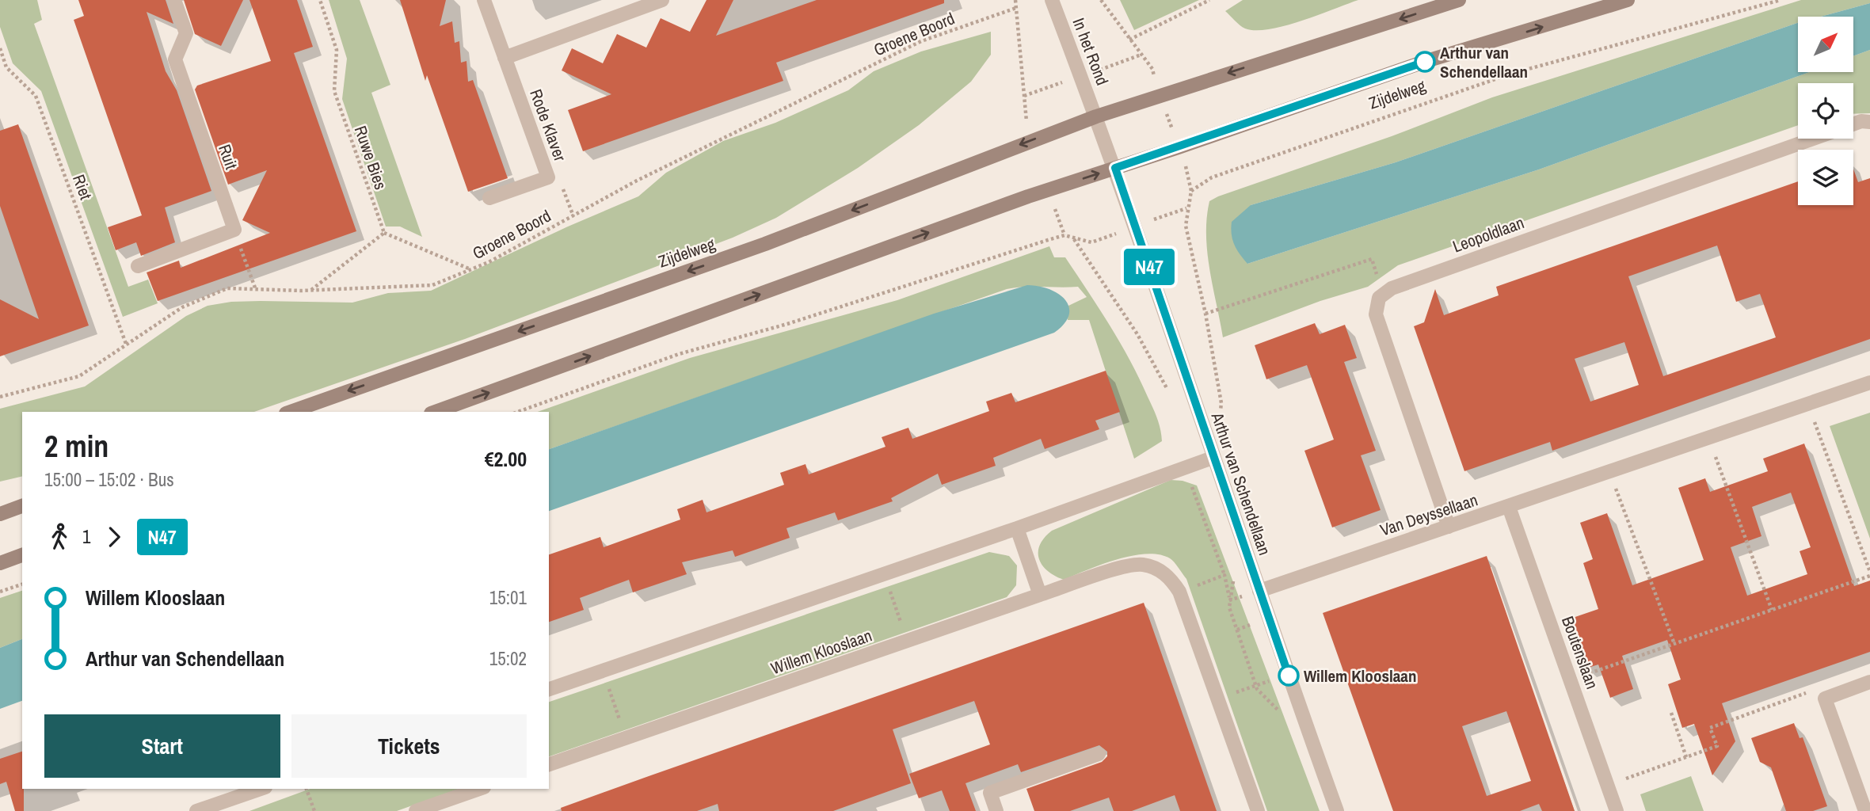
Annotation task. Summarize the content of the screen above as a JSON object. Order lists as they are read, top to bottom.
{
  "streets": {
    "main road": ["Zijdelweg"],
    "street": [
      "In het Rond",
      "Rode Klaver",
      "Ruit",
      "Leopoldlaan",
      "Arthur van Schendellaan",
      "Van Deyssellaan",
      "Willem Klooslaan",
      "Boutenslaan"
    ],
    "path": ["Groene Boord", "Ruwe Bies", "Riet"]
  },
  "crossings": [
    ["Groene Boord", "Riet"],
    ["In het Rond", "Zijdelweg"],
    ["Zijdelweg", "Arthur van Schendellaan"],
    ["Arthur van Schendellaan", "Van Deyssellaan"],
    ["Van Deyssellaan", "Boutenslaan"]
  ],
  "places": ["Arthur van Schendellaan", "Willem Klooslaan"],
  "lines": ["bus line N47"],
  "north": "top right",
  "page": {
    "on_map": "N47",
    "heading": ["2 min", "15:00 – 15:02 · Bus", "€2.00"],
    "legs": ["1", "N47"],
    "list": [
      {
        "name": "Willem Klooslaan",
        "value": "15:01"
      },
      {
        "name": "Arthur van Schendellaan",
        "value": "15:02"
      }
    ],
    "buttons": ["Start", "Tickets"]
  }
}
